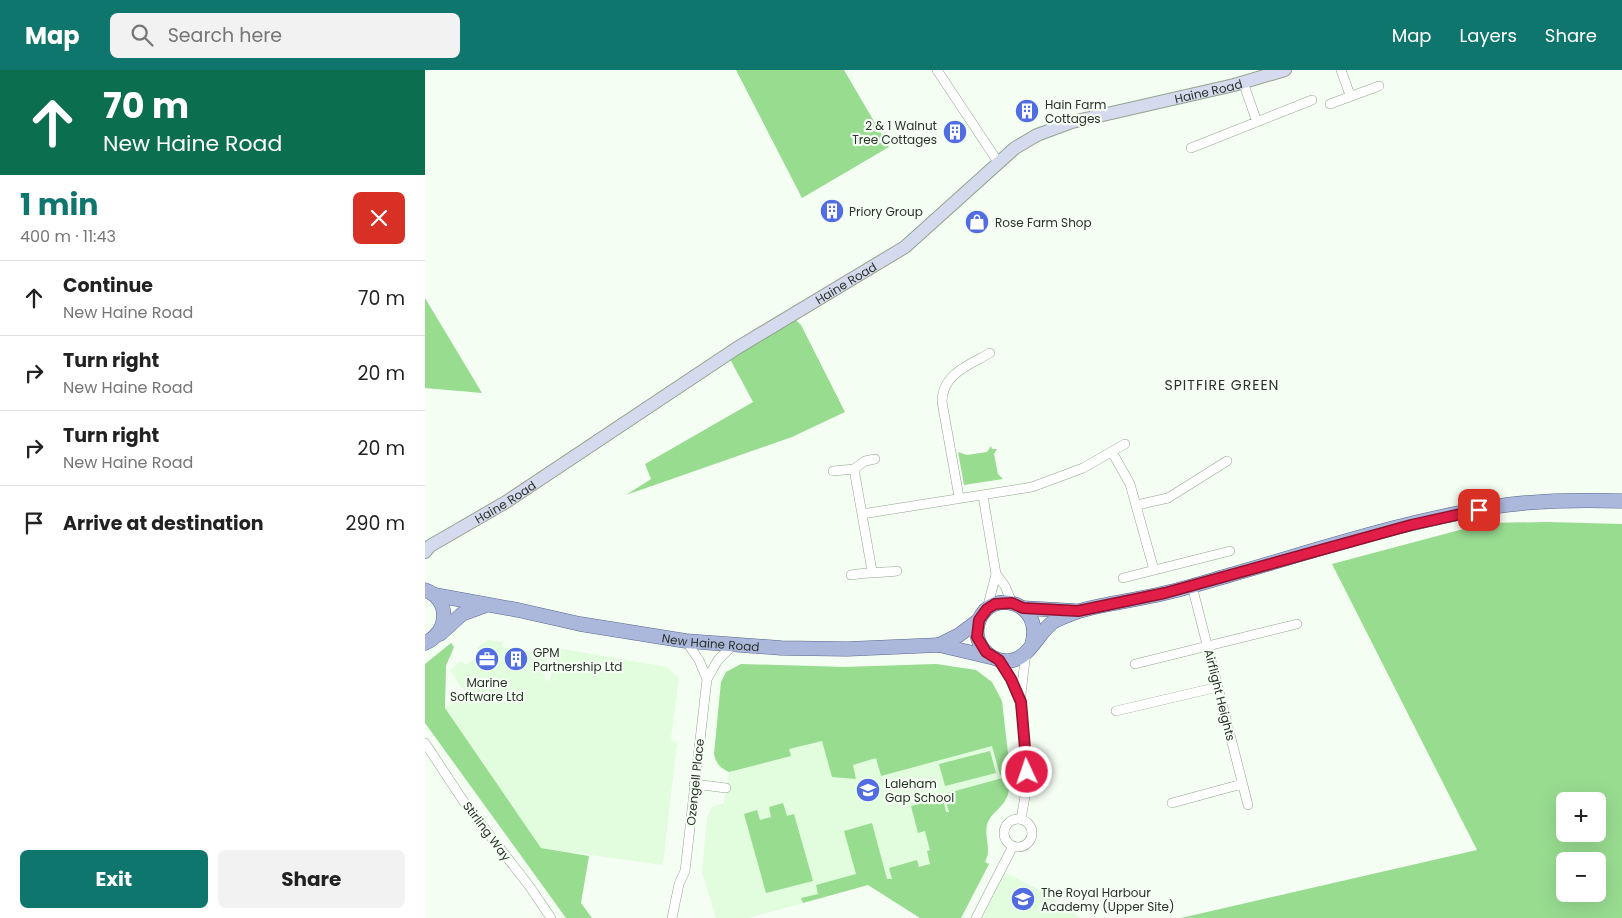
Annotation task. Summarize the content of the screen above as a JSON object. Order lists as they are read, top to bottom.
{
  "streets": {
    "main road": ["New Haine Road"],
    "street": [
      "Haine Road",
      "Airflight Heights",
      "Ozengell Place",
      "Stirling Way"
    ]
  },
  "crossings": [
    ["New Haine Road", "Airflight Heights"],
    ["New Haine Road", "Ozengell Place"]
  ],
  "districts": ["SPITFIRE GREEN"],
  "places": {
    "building": [
      "Hain Farm Cottages",
      "2 & 1 Walnut Tree Cottages",
      "Priory Group",
      "GPM Partnership Ltd"
    ],
    "shop": ["Rose Farm Shop"],
    "office": ["Marine Software Ltd"],
    "school or university": ["Laleham Gap School", "The Royal Harbour Academy (Upper Site)"]
  },
  "page": {
    "header": "Map",
    "search": "Search here",
    "nav": ["Map", "Layers", "Share"],
    "turn": ["70 m", "New Haine Road"],
    "heading": ["1 min", "400 m · 11:43"],
    "list": [
      {
        "name": "Continue",
        "note": "New Haine Road",
        "value": "70 m"
      },
      {
        "name": "Turn right",
        "note": "New Haine Road",
        "value": "20 m"
      },
      {
        "name": "Turn right",
        "note": "New Haine Road",
        "value": "20 m"
      },
      {
        "name": "Arrive at destination",
        "value": "290 m"
      }
    ],
    "map_buttons": ["+", "−"],
    "buttons": ["Exit", "Share"]
  }
}
